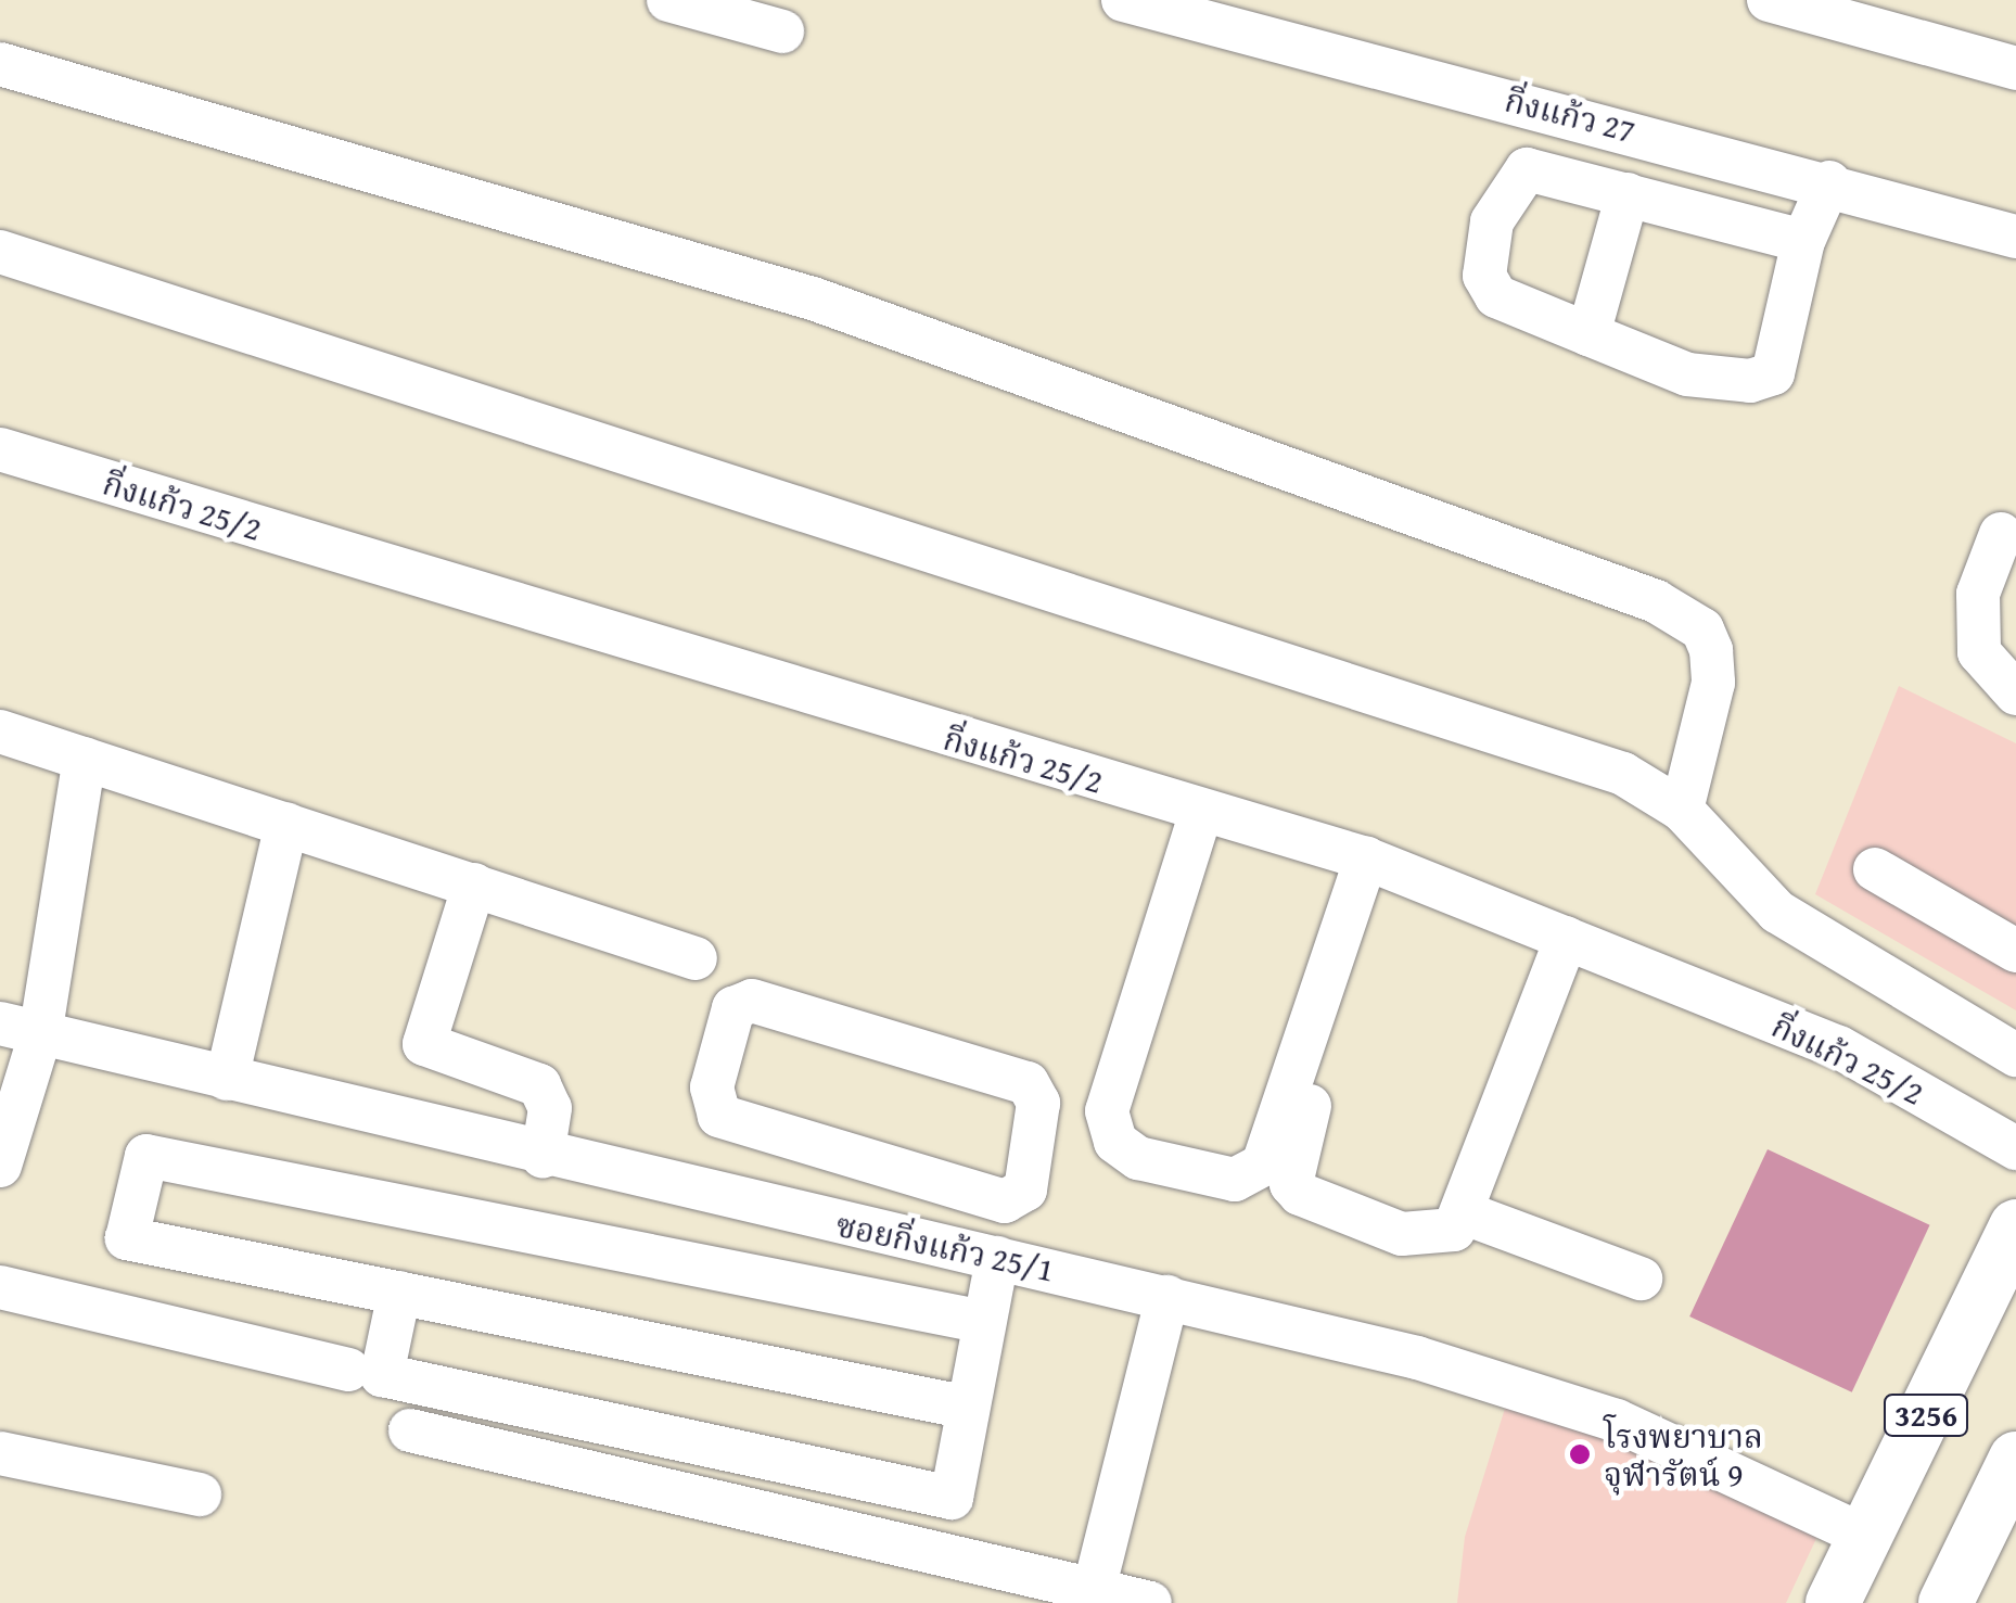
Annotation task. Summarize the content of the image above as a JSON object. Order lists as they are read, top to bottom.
{
  "streets": {
    "main road": ["3256"],
    "street": ["กิ่งแก้ว 27", "กิ่งแก้ว 25/2", "ซอยกิ่งแก้ว 25/1"]
  },
  "crossings": [
    ["ซอยกิ่งแก้ว 25/1", "3256"]
  ],
  "places": ["โรงพยาบาล จุฬารัตน์ 9"]
}
